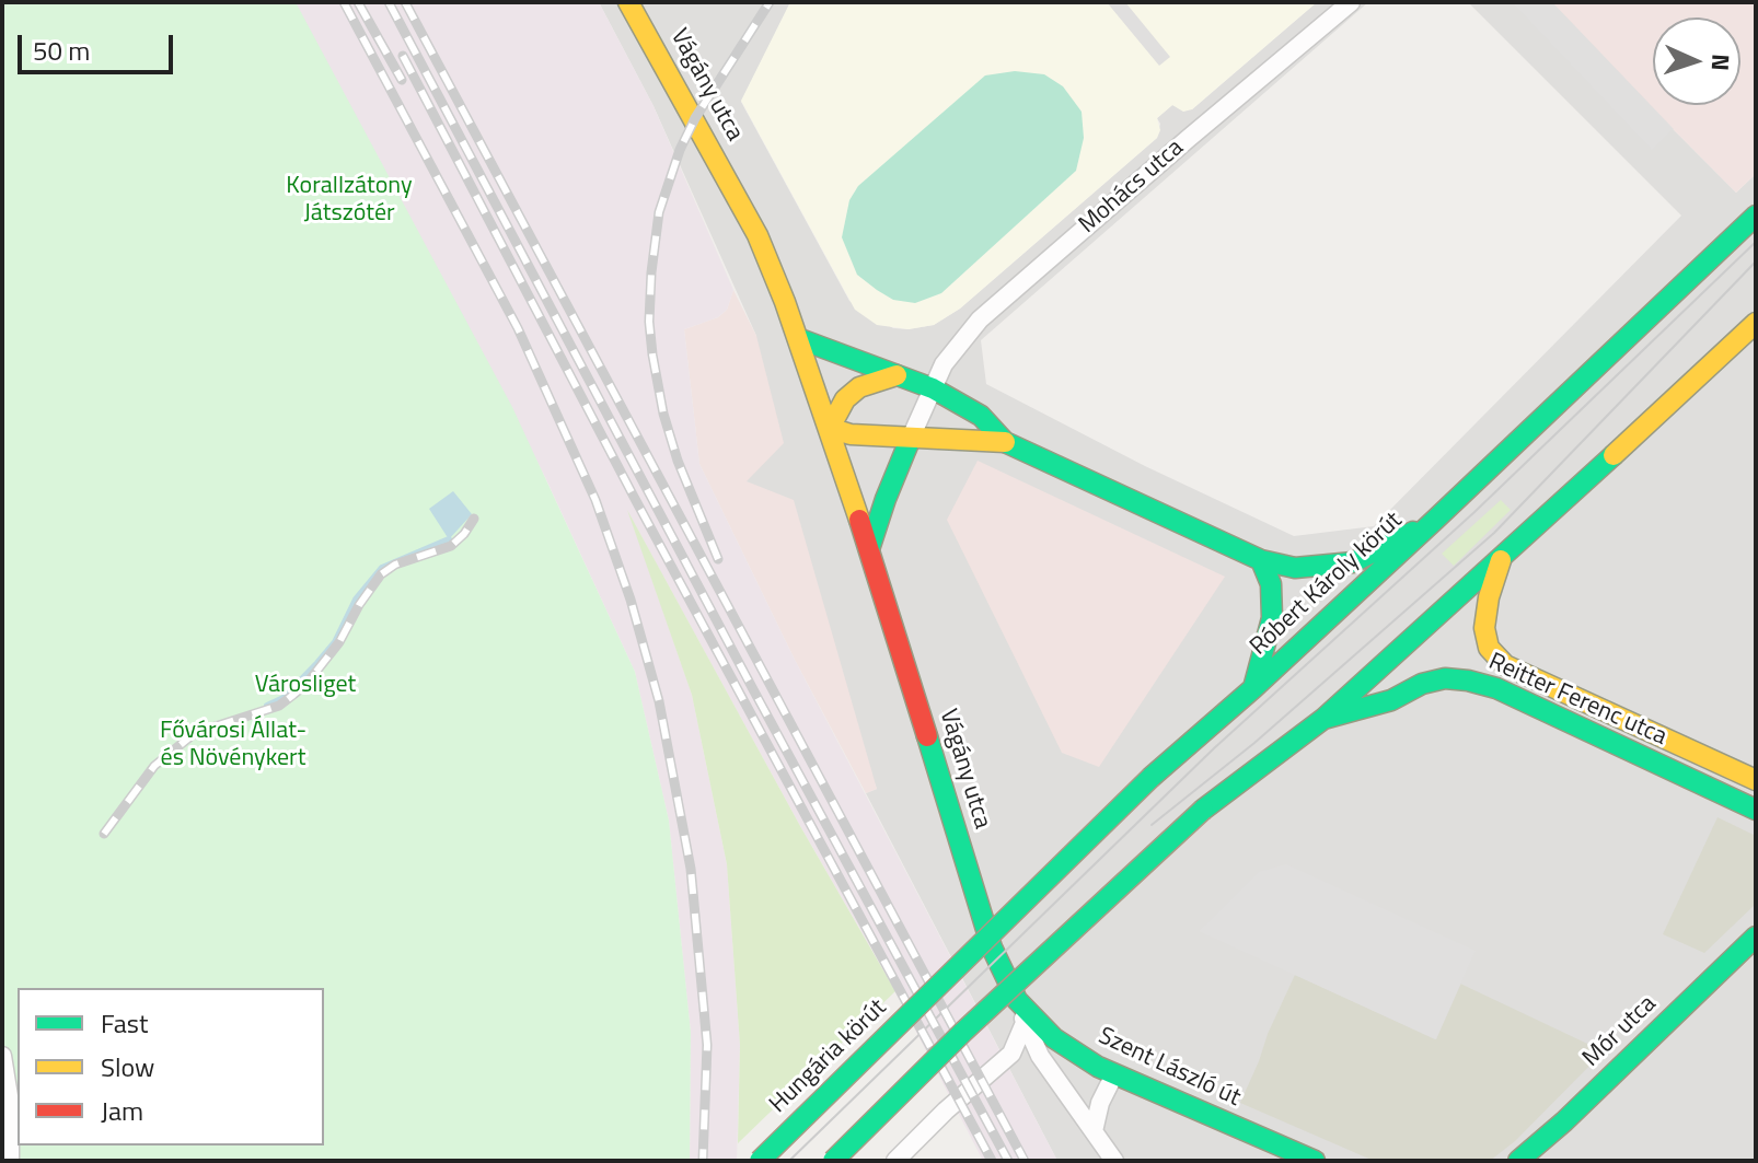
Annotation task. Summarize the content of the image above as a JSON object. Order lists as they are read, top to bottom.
{
  "streets": {
    "street": [
      "Vágány utca",
      "Mohács utca",
      "Róbert Károly körút",
      "Reitter Ferenc utca",
      "Mór utca",
      "Hungária körút",
      "Szent László út"
    ]
  },
  "crossings": [
    ["Vágány utca", "Szent László út"],
    ["Róbert Károly körút", "Hungária körút"]
  ],
  "parks": ["Korallzátony Játszótér", "Városliget", "Fővárosi Állat- és Növénykert"],
  "legend": ["Fast", "Slow", "Jam"],
  "scale_bar": "50 m",
  "north": "right"
}
